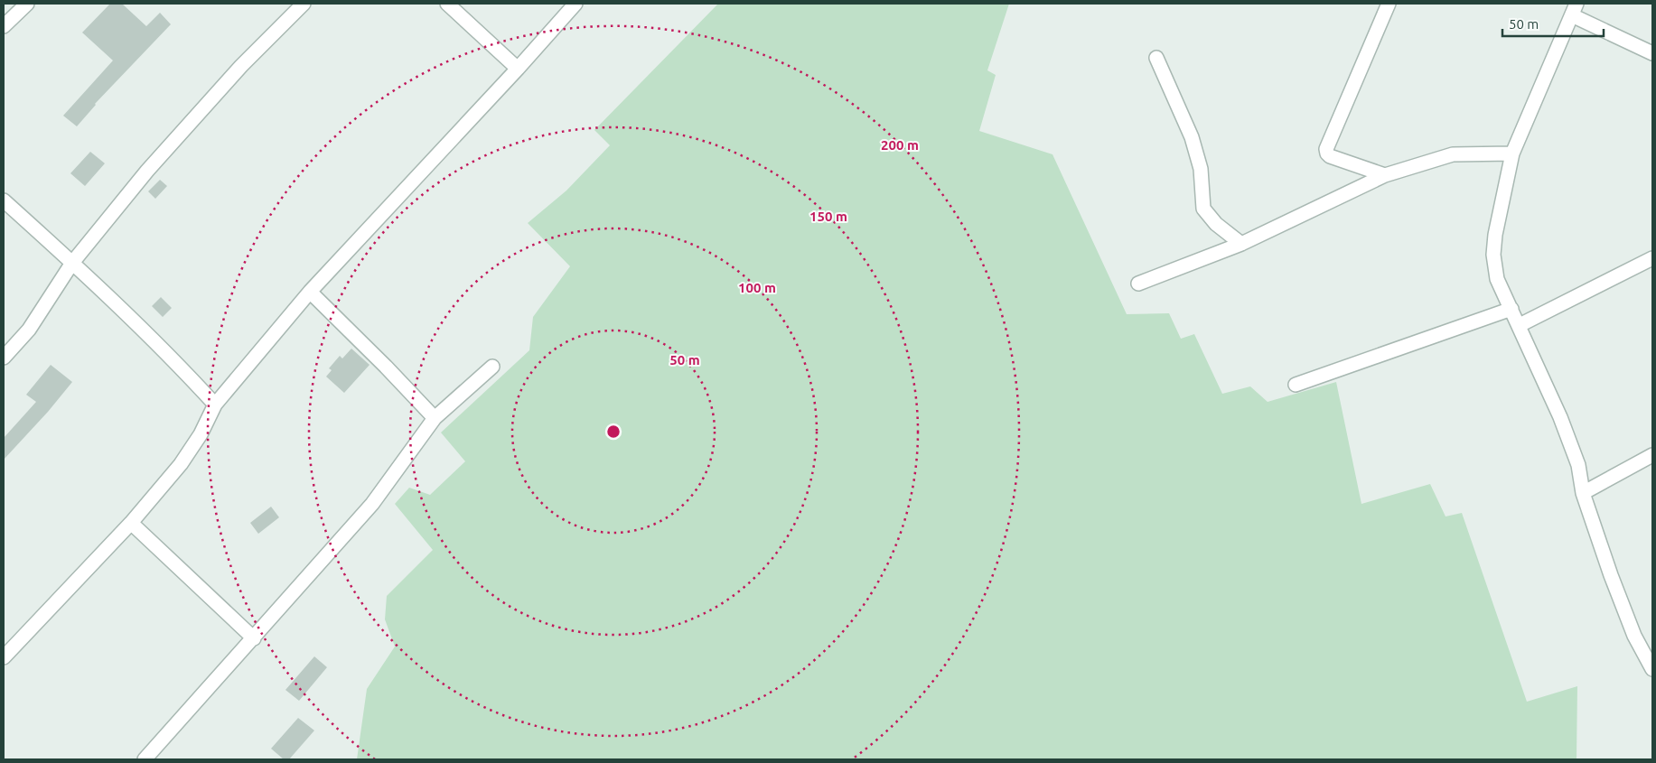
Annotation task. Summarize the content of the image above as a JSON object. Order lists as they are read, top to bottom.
{
  "scale_bar": "50 m",
  "rings": [
    "200 m",
    "150 m",
    "100 m",
    "50 m"
  ]
}
